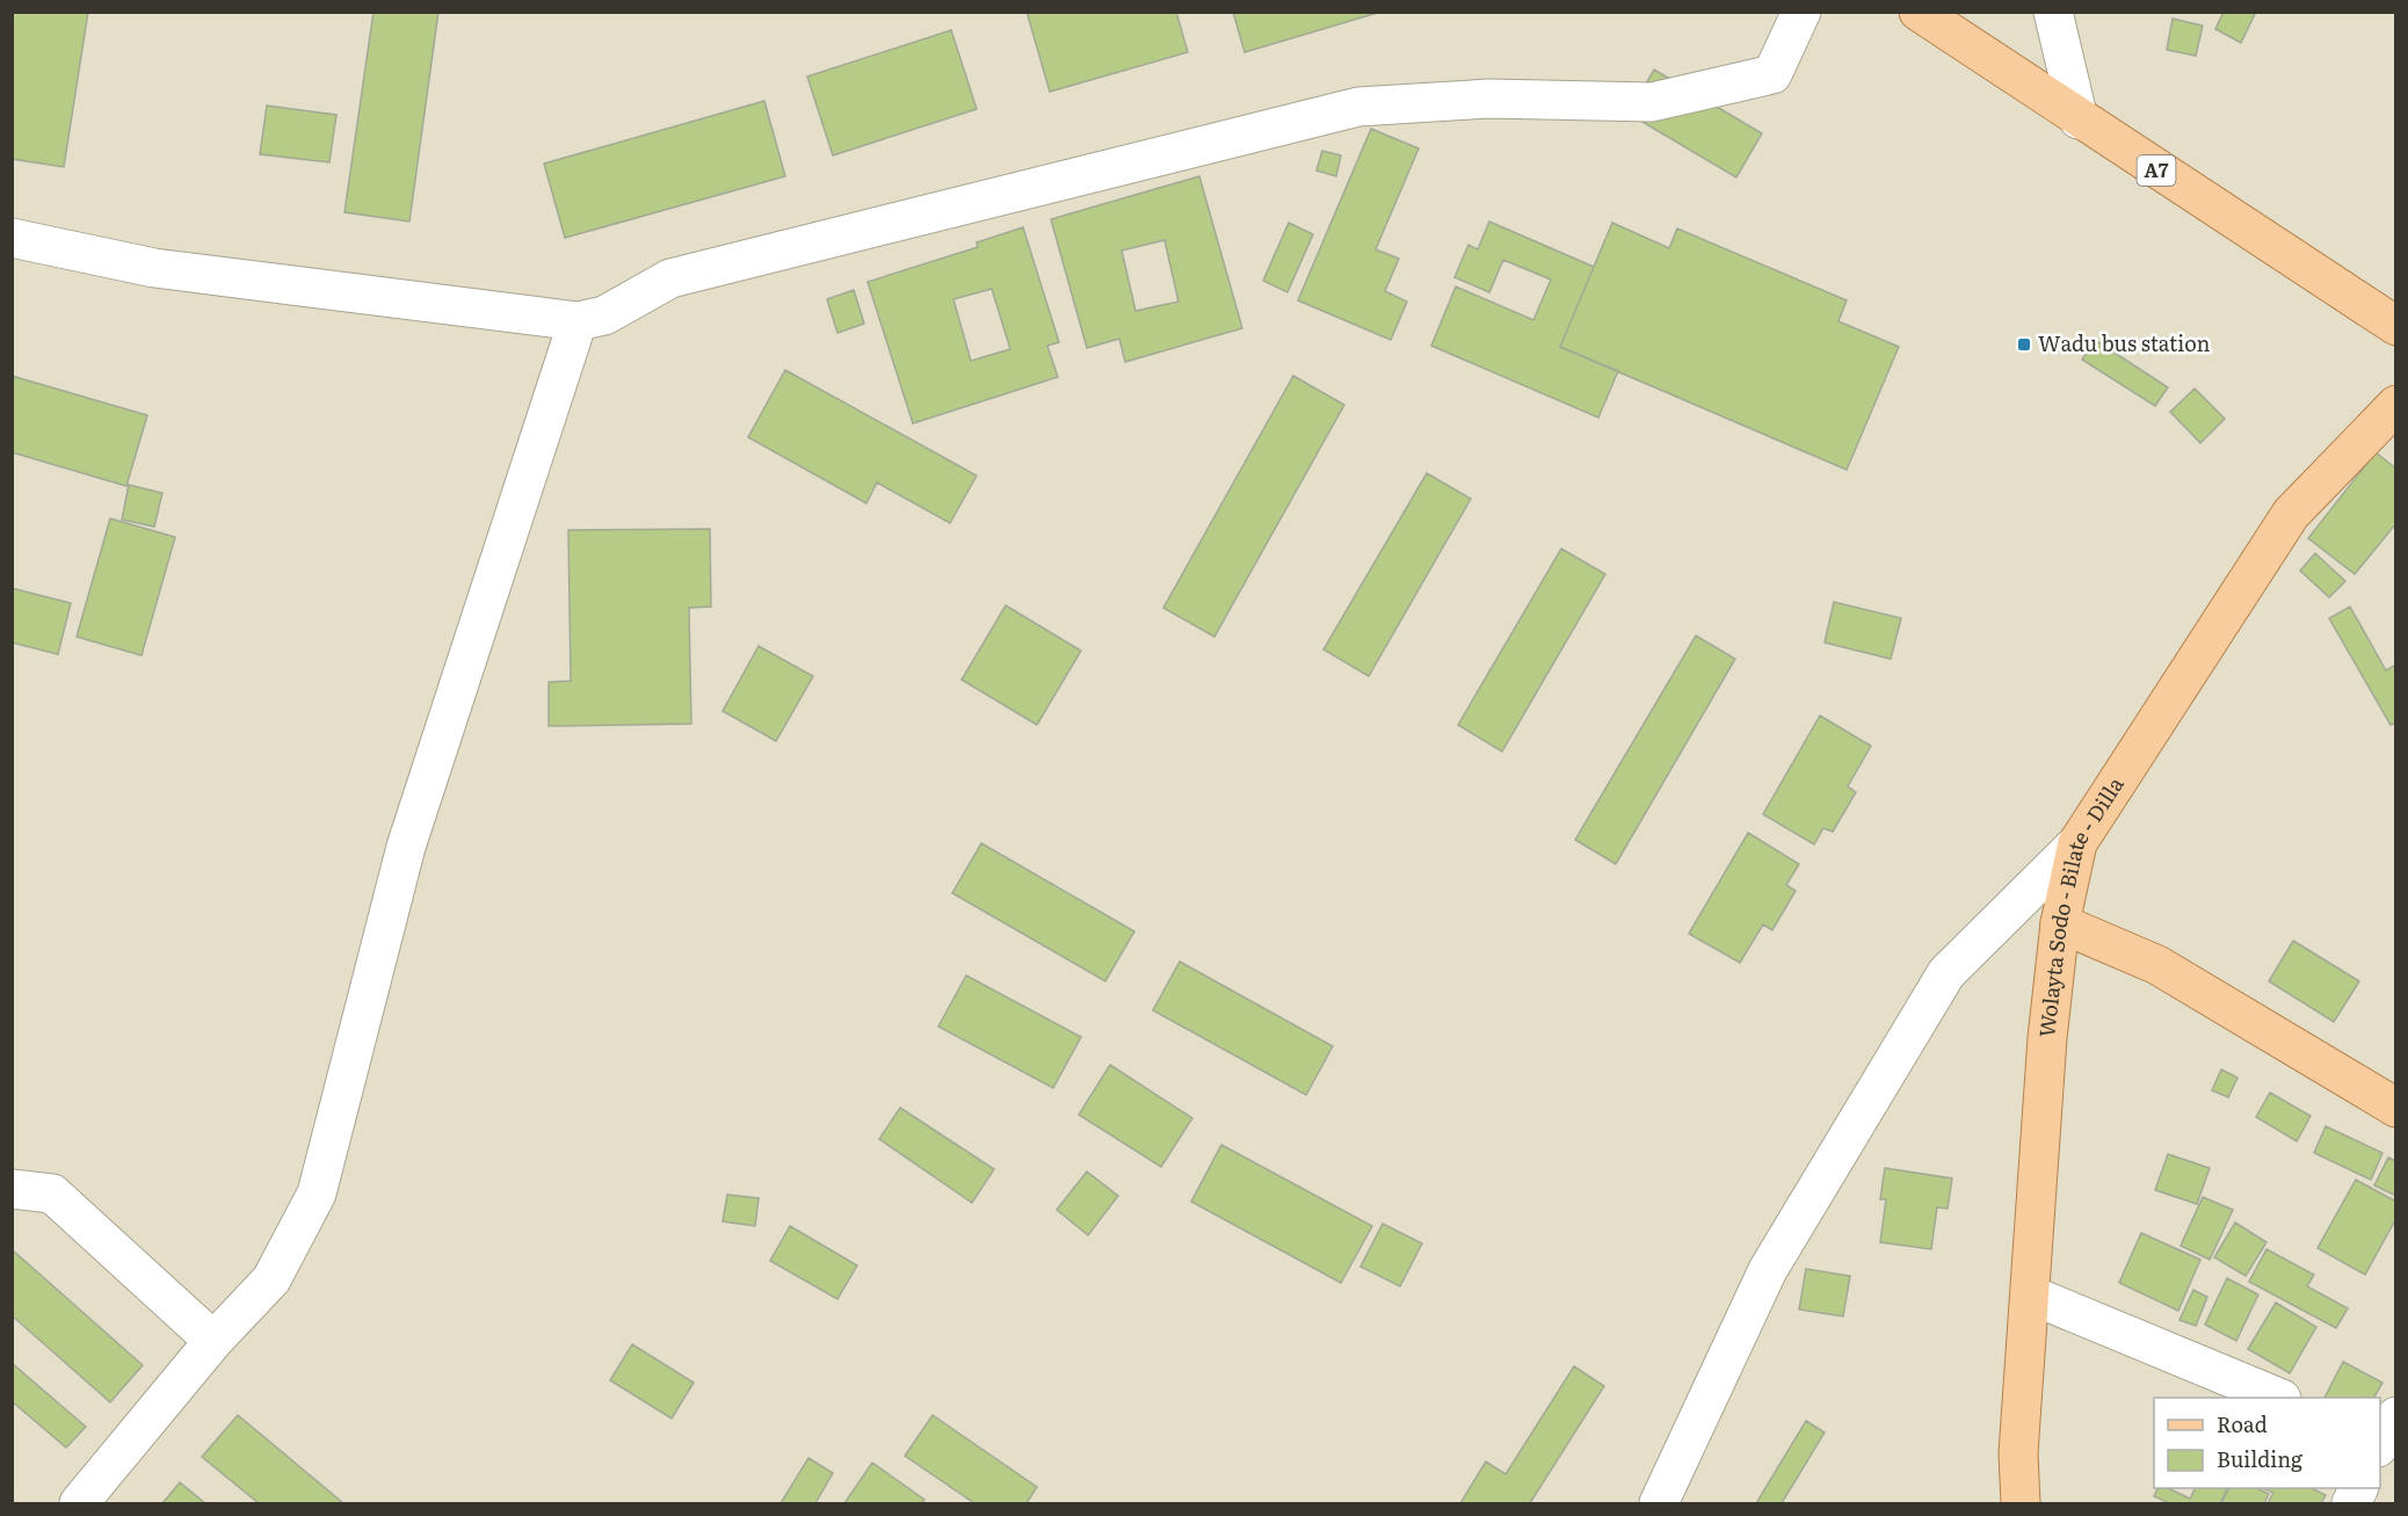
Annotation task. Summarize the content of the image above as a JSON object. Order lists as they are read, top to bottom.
{
  "streets": {
    "main road": ["A7", "Wolayta Sodo - Bilate - Dilla"]
  },
  "places": {
    "transit": ["Wadu bus station"]
  },
  "legend": ["Road", "Building"]
}
